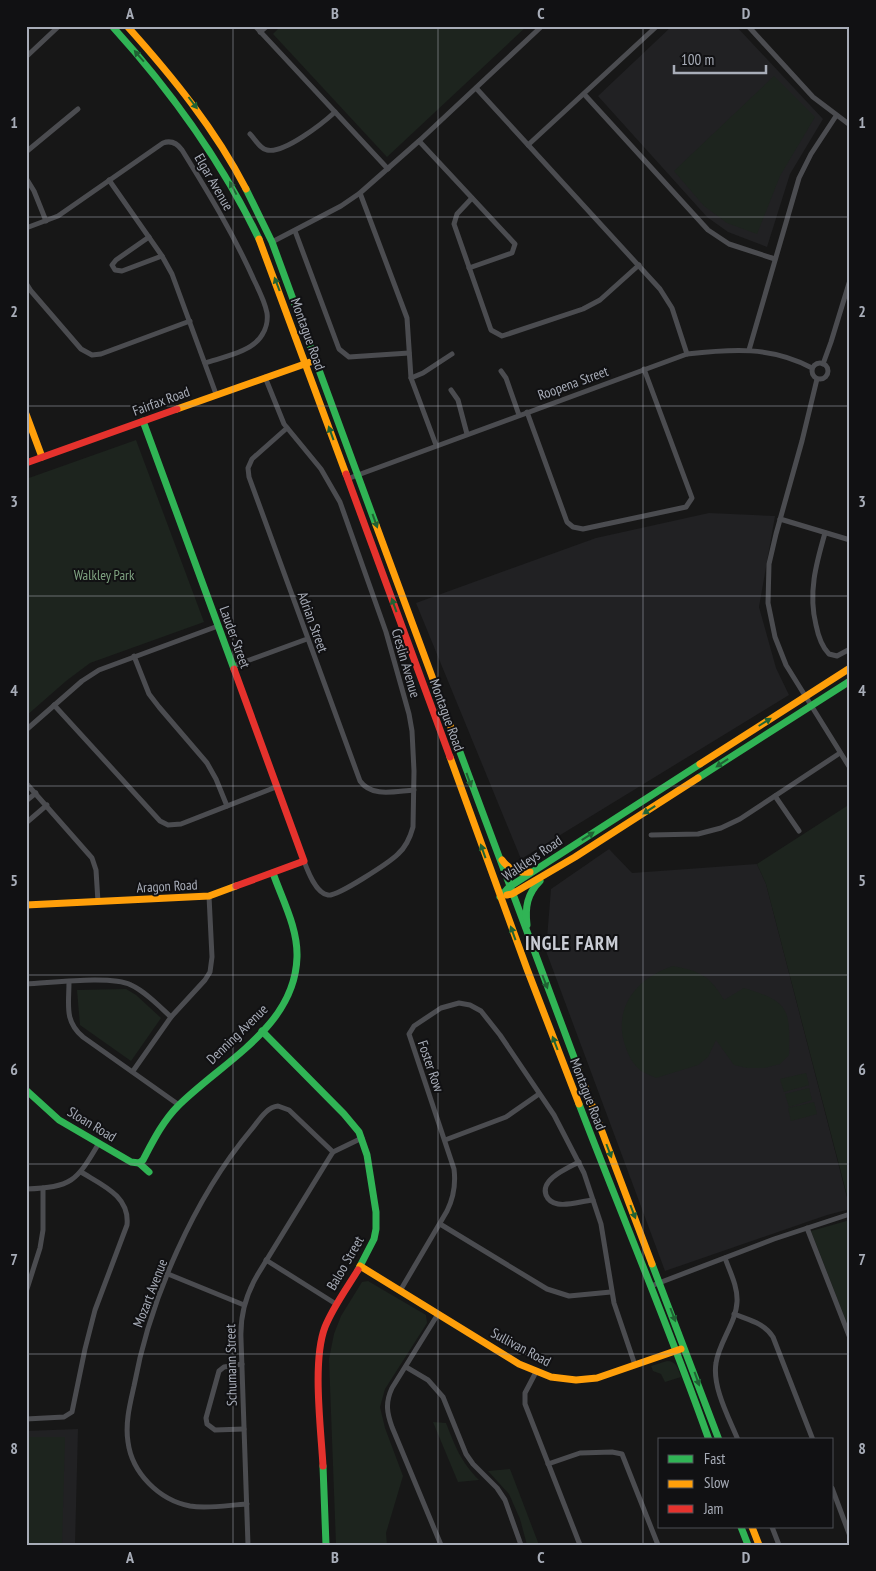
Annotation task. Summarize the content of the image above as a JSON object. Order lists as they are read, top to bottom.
{
  "streets": {
    "main road": [
      "Montague Road",
      "Fairfax Road",
      "Lauder Street",
      "Walkleys Road",
      "Aragon Road",
      "Denning Avenue",
      "Sloan Road",
      "Baloo Street",
      "Sullivan Road"
    ],
    "street": [
      "Elgar Avenue",
      "Roopena Street",
      "Adrian Street",
      "Creslin Avenue",
      "Foster Row",
      "Mozart Avenue",
      "Schumann Street"
    ]
  },
  "crossings": [
    ["Montague Road", "Roopena Street"],
    ["Montague Road", "Fairfax Road"],
    ["Montague Road", "Walkleys Road"],
    ["Montague Road", "Sullivan Road"],
    ["Fairfax Road", "Lauder Street"],
    ["Fairfax Road", "Creslin Avenue"],
    ["Adrian Street", "Creslin Avenue"],
    ["Lauder Street", "Creslin Avenue"],
    ["Lauder Street", "Aragon Road"],
    ["Creslin Avenue", "Aragon Road"],
    ["Aragon Road", "Denning Avenue"],
    ["Denning Avenue", "Sloan Road"],
    ["Denning Avenue", "Baloo Street"],
    ["Foster Row", "Sullivan Road"],
    ["Baloo Street", "Sullivan Road"],
    ["Mozart Avenue", "Schumann Street"]
  ],
  "districts": ["INGLE FARM"],
  "parks": ["Walkley Park"],
  "legend": ["Fast", "Slow", "Jam"],
  "scale_bar": "100 m",
  "grid": {
    "columns": [
      "A",
      "B",
      "C",
      "D"
    ],
    "rows": [
      "1",
      "2",
      "3",
      "4",
      "5",
      "6",
      "7",
      "8"
    ]
  }
}
